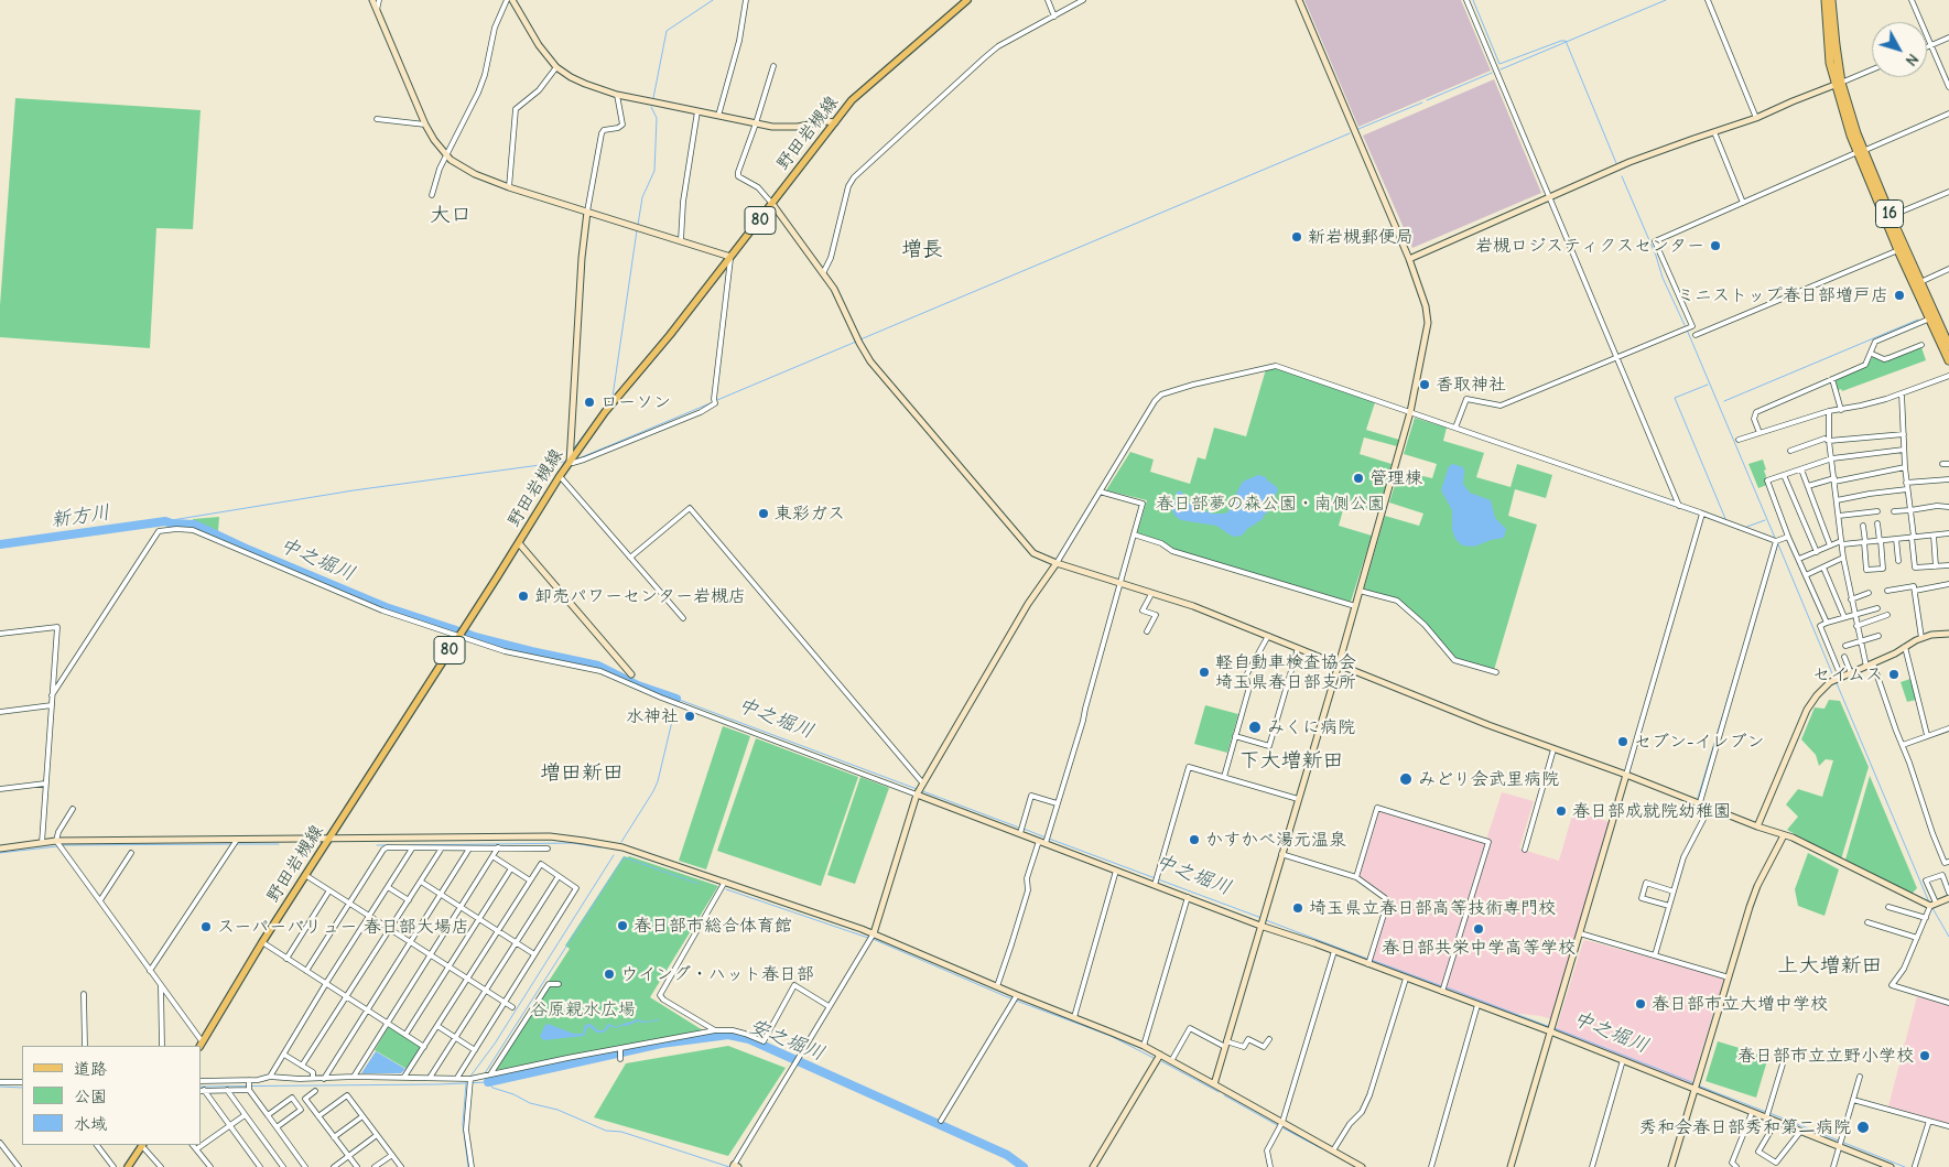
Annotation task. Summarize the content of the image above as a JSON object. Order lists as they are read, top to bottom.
{
  "streets": {
    "highway": ["16"],
    "main road": ["野田岩槻線", "80"]
  },
  "districts": [
    "大口",
    "増長",
    "下大増新田",
    "増田新田",
    "上大増新田"
  ],
  "water": ["新方川", "中之堀川", "安之堀川"],
  "parks": ["春日部夢の森公園・南側公園", "谷原親水広場"],
  "places": [
    "新岩槻郵便局",
    "岩槻ロジスティクスセンター",
    "ミニストップ春日部増戸店",
    "香取神社",
    "ローソン",
    "管理棟",
    "東彩ガス",
    "卸売パワーセンター岩槻店",
    "軽自動車検査協会 埼玉県春日部支所",
    "セイムス",
    "水神社",
    "みくに病院",
    "セブン-イレブン",
    "みどり会武里病院",
    "春日部成就院幼稚園",
    "かすかべ湯元温泉",
    "埼玉県立春日部高等技術専門校",
    "春日部市総合体育館",
    "スーパーバリュー 春日部大場店",
    "春日部共栄中学高等学校",
    "ウイング・ハット春日部",
    "春日部市立大増中学校",
    "春日部市立立野小学校",
    "秀和会春日部秀和第二病院"
  ],
  "legend": ["道路", "公園", "水域"],
  "north": "bottom right"
}
